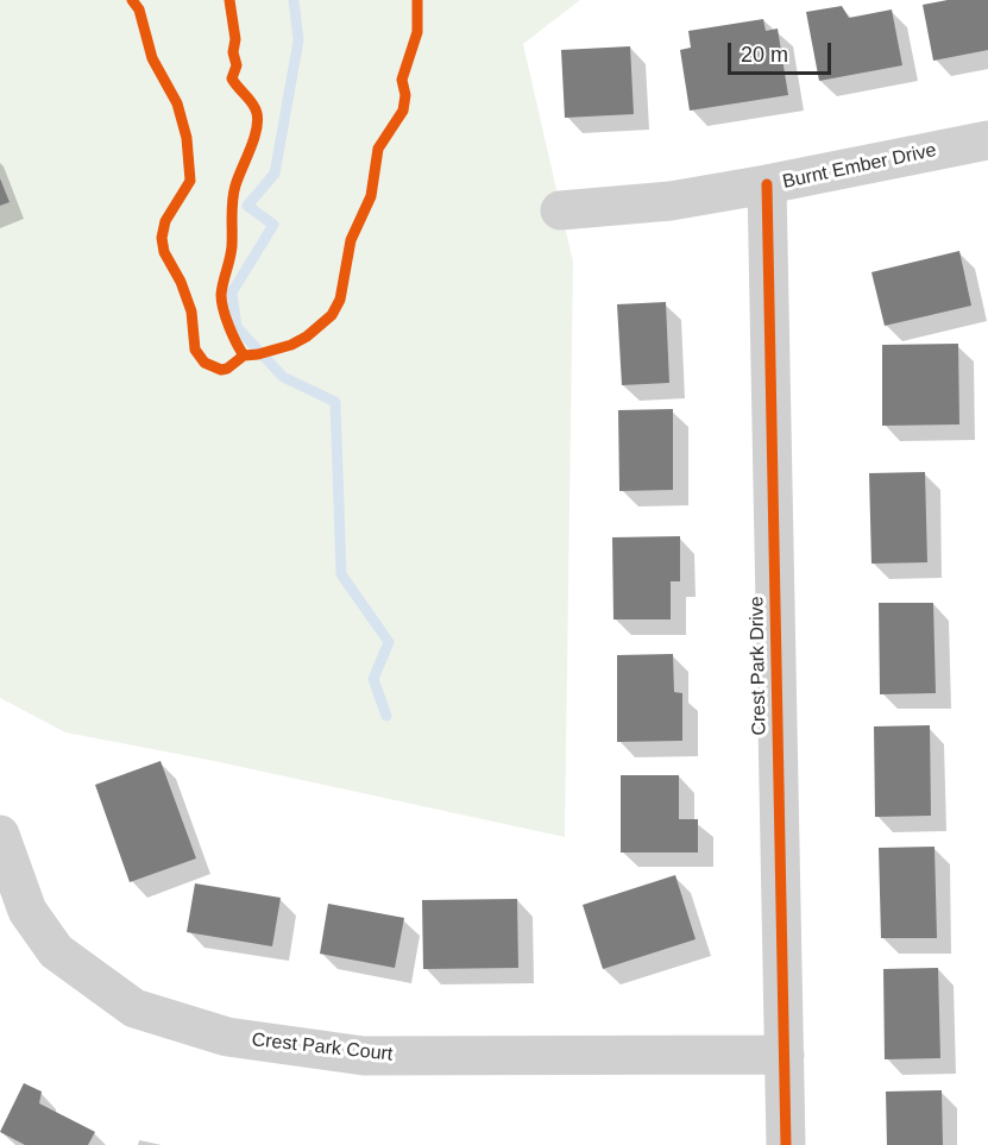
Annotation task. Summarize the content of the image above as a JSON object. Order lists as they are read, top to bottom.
{
  "streets": {
    "street": ["Burnt Ember Drive", "Crest Park Drive", "Crest Park Court"]
  },
  "crossings": [
    ["Burnt Ember Drive", "Crest Park Drive"],
    ["Crest Park Drive", "Crest Park Court"]
  ],
  "scale_bar": "20 m"
}
